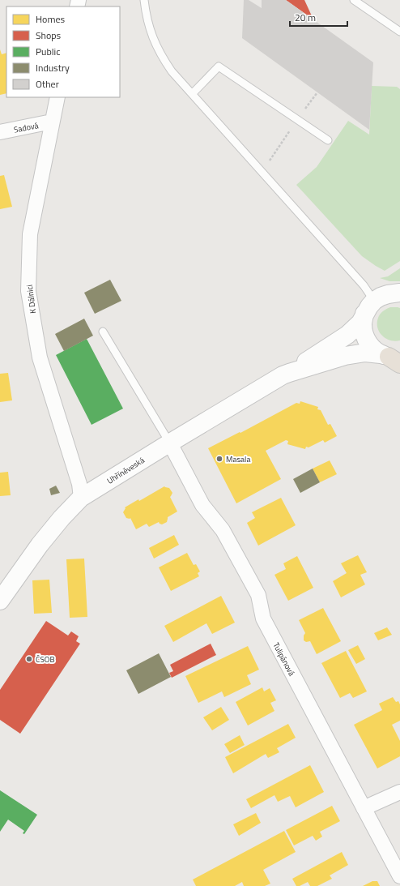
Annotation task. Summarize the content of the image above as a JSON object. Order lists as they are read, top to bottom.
{
  "streets": {
    "street": [
      "Sadová",
      "K Dálnici",
      "Uhříněveská",
      "Tulipánová"
    ]
  },
  "crossings": [
    ["Sadová", "K Dálnici"],
    ["K Dálnici", "Uhříněveská"],
    ["Uhříněveská", "Tulipánová"]
  ],
  "places": ["Masala", "ČSOB"],
  "legend": [
    "Homes",
    "Shops",
    "Public",
    "Industry",
    "Other"
  ],
  "scale_bar": "20 m"
}
